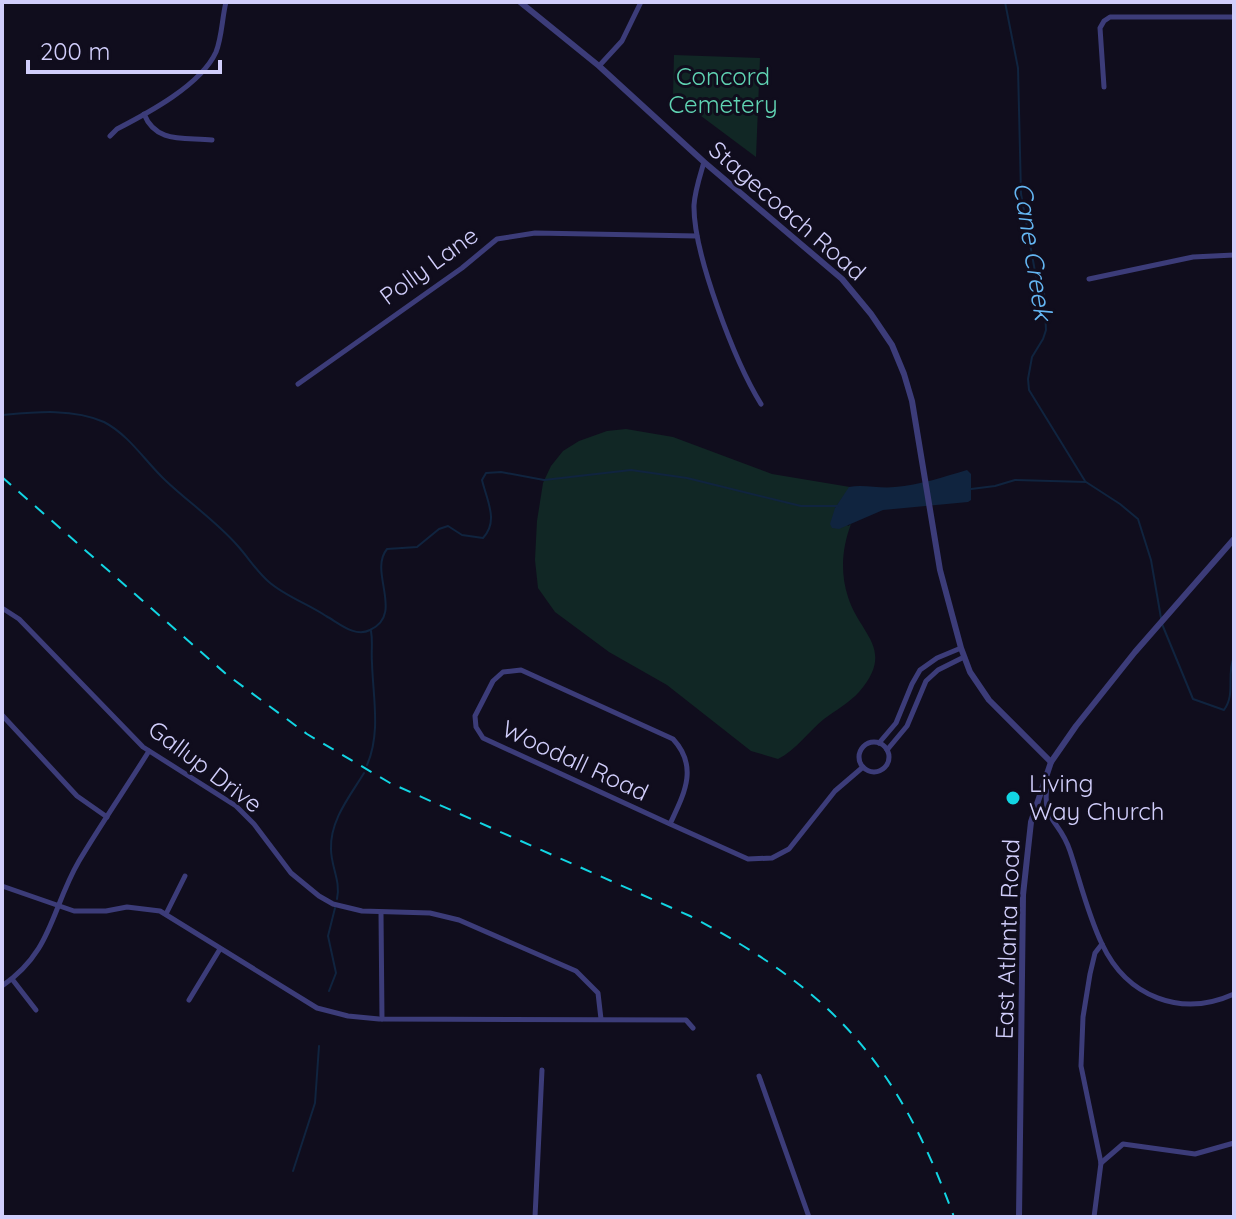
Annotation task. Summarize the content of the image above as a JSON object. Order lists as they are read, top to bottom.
{
  "streets": {
    "street": [
      "Stagecoach Road",
      "Polly Lane",
      "Woodall Road",
      "Gallup Drive",
      "East Atlanta Road"
    ]
  },
  "crossings": [
    ["Stagecoach Road", "Woodall Road"],
    ["Stagecoach Road", "East Atlanta Road"]
  ],
  "water": ["Cane Creek"],
  "parks": ["Concord Cemetery"],
  "places": ["Living Way Church"],
  "scale_bar": "200 m"
}
